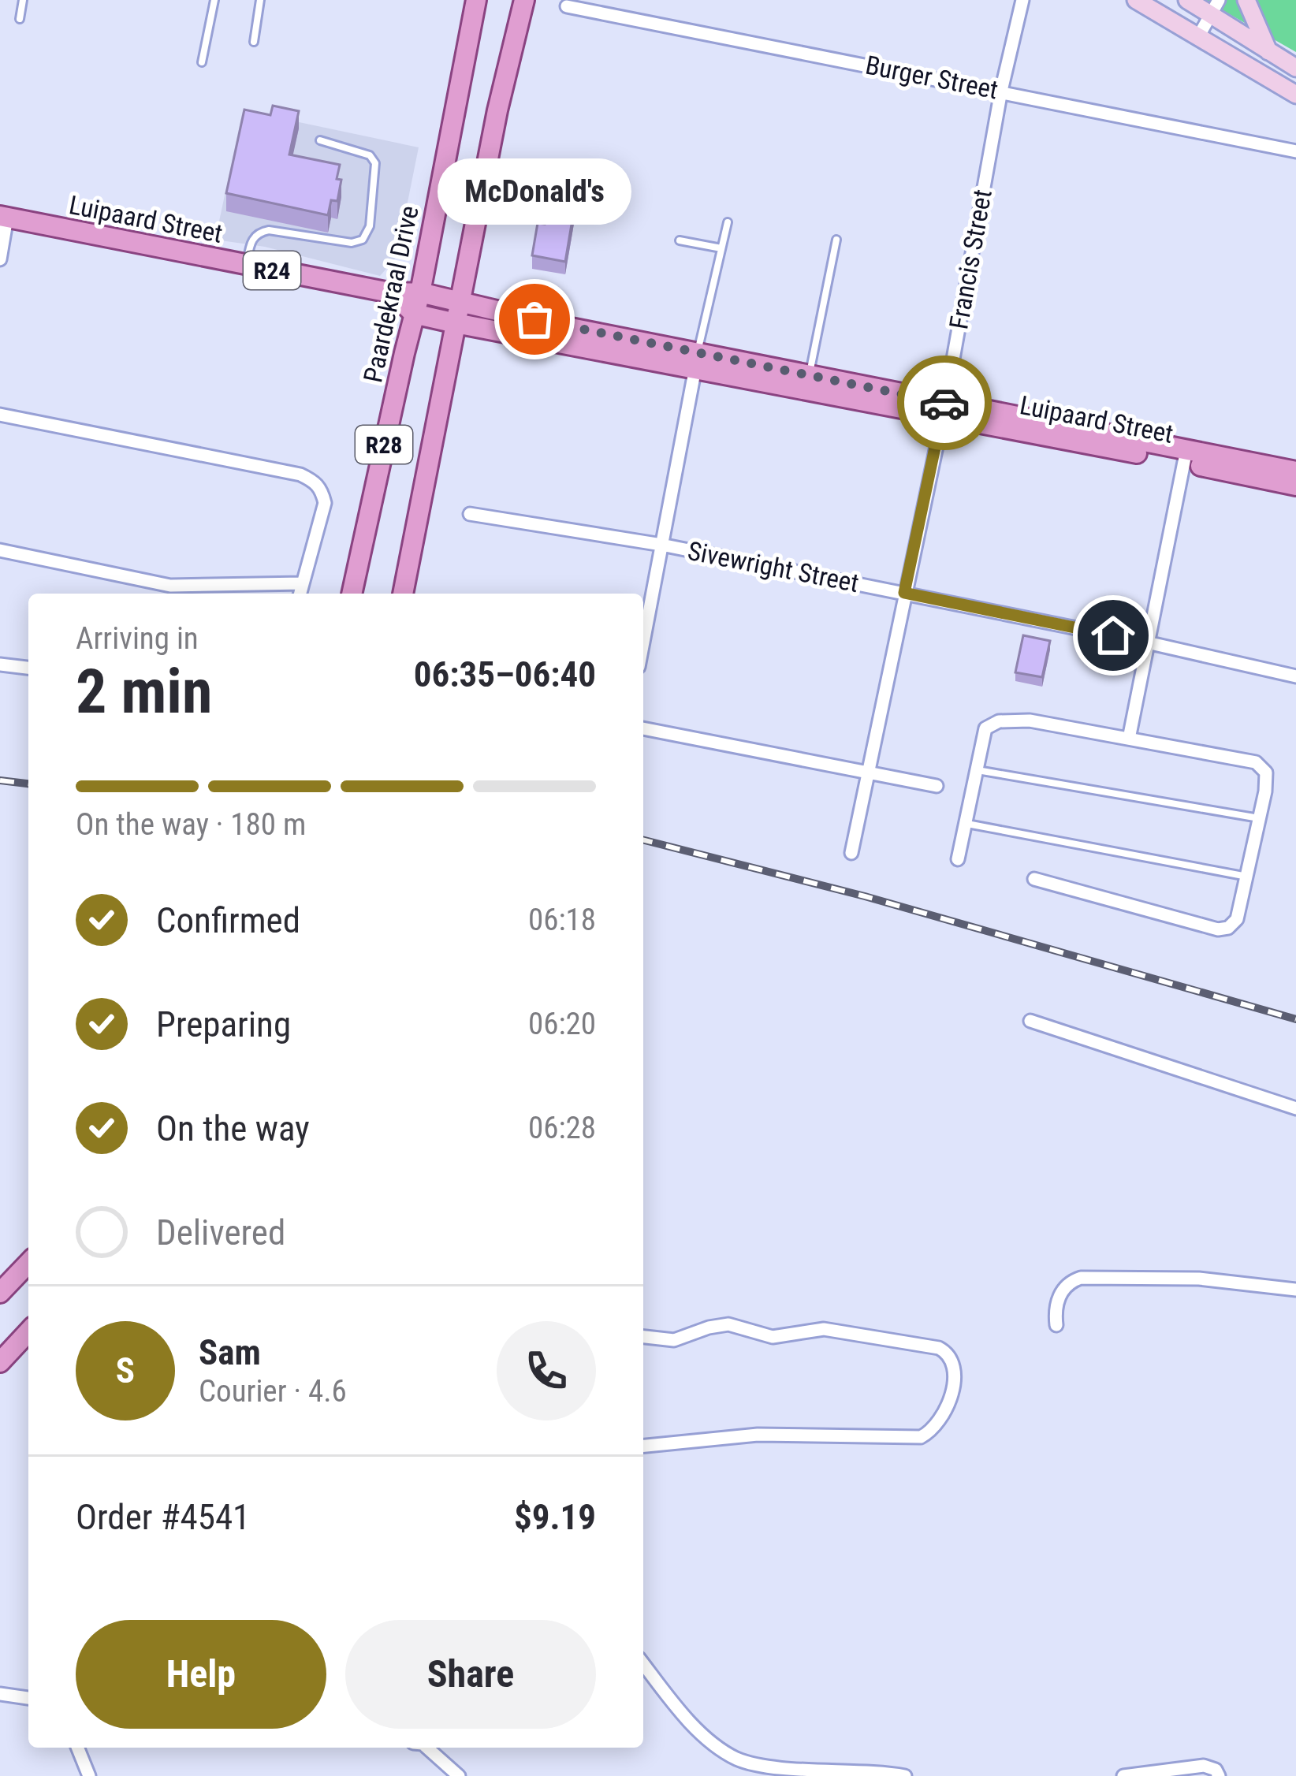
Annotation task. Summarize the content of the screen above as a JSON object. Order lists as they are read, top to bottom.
{
  "streets": {
    "main road": [
      "Luipaard Street",
      "R24",
      "Paardekraal Drive",
      "R28"
    ],
    "street": ["Burger Street", "Francis Street", "Sivewright Street"]
  },
  "crossings": [
    ["Burger Street", "Francis Street"],
    ["Luipaard Street", "Francis Street"],
    ["Luipaard Street", "Paardekraal Drive"],
    ["Luipaard Street", "R28"],
    ["Francis Street", "Sivewright Street"]
  ],
  "places": ["McDonald's"],
  "page": {
    "bubble": "McDonald's",
    "heading": ["2 min", "Arriving in", "06:35–06:40"],
    "panel": [
      "Sam",
      "Courier · 4.6",
      "Order #4541",
      "$9.19"
    ],
    "bar": "On the way · 180 m",
    "list": [
      ["Confirmed", "06:18"],
      ["Preparing", "06:20"],
      ["On the way", "06:28"],
      "Delivered"
    ],
    "round": "S",
    "buttons": ["Help", "Share"]
  }
}
